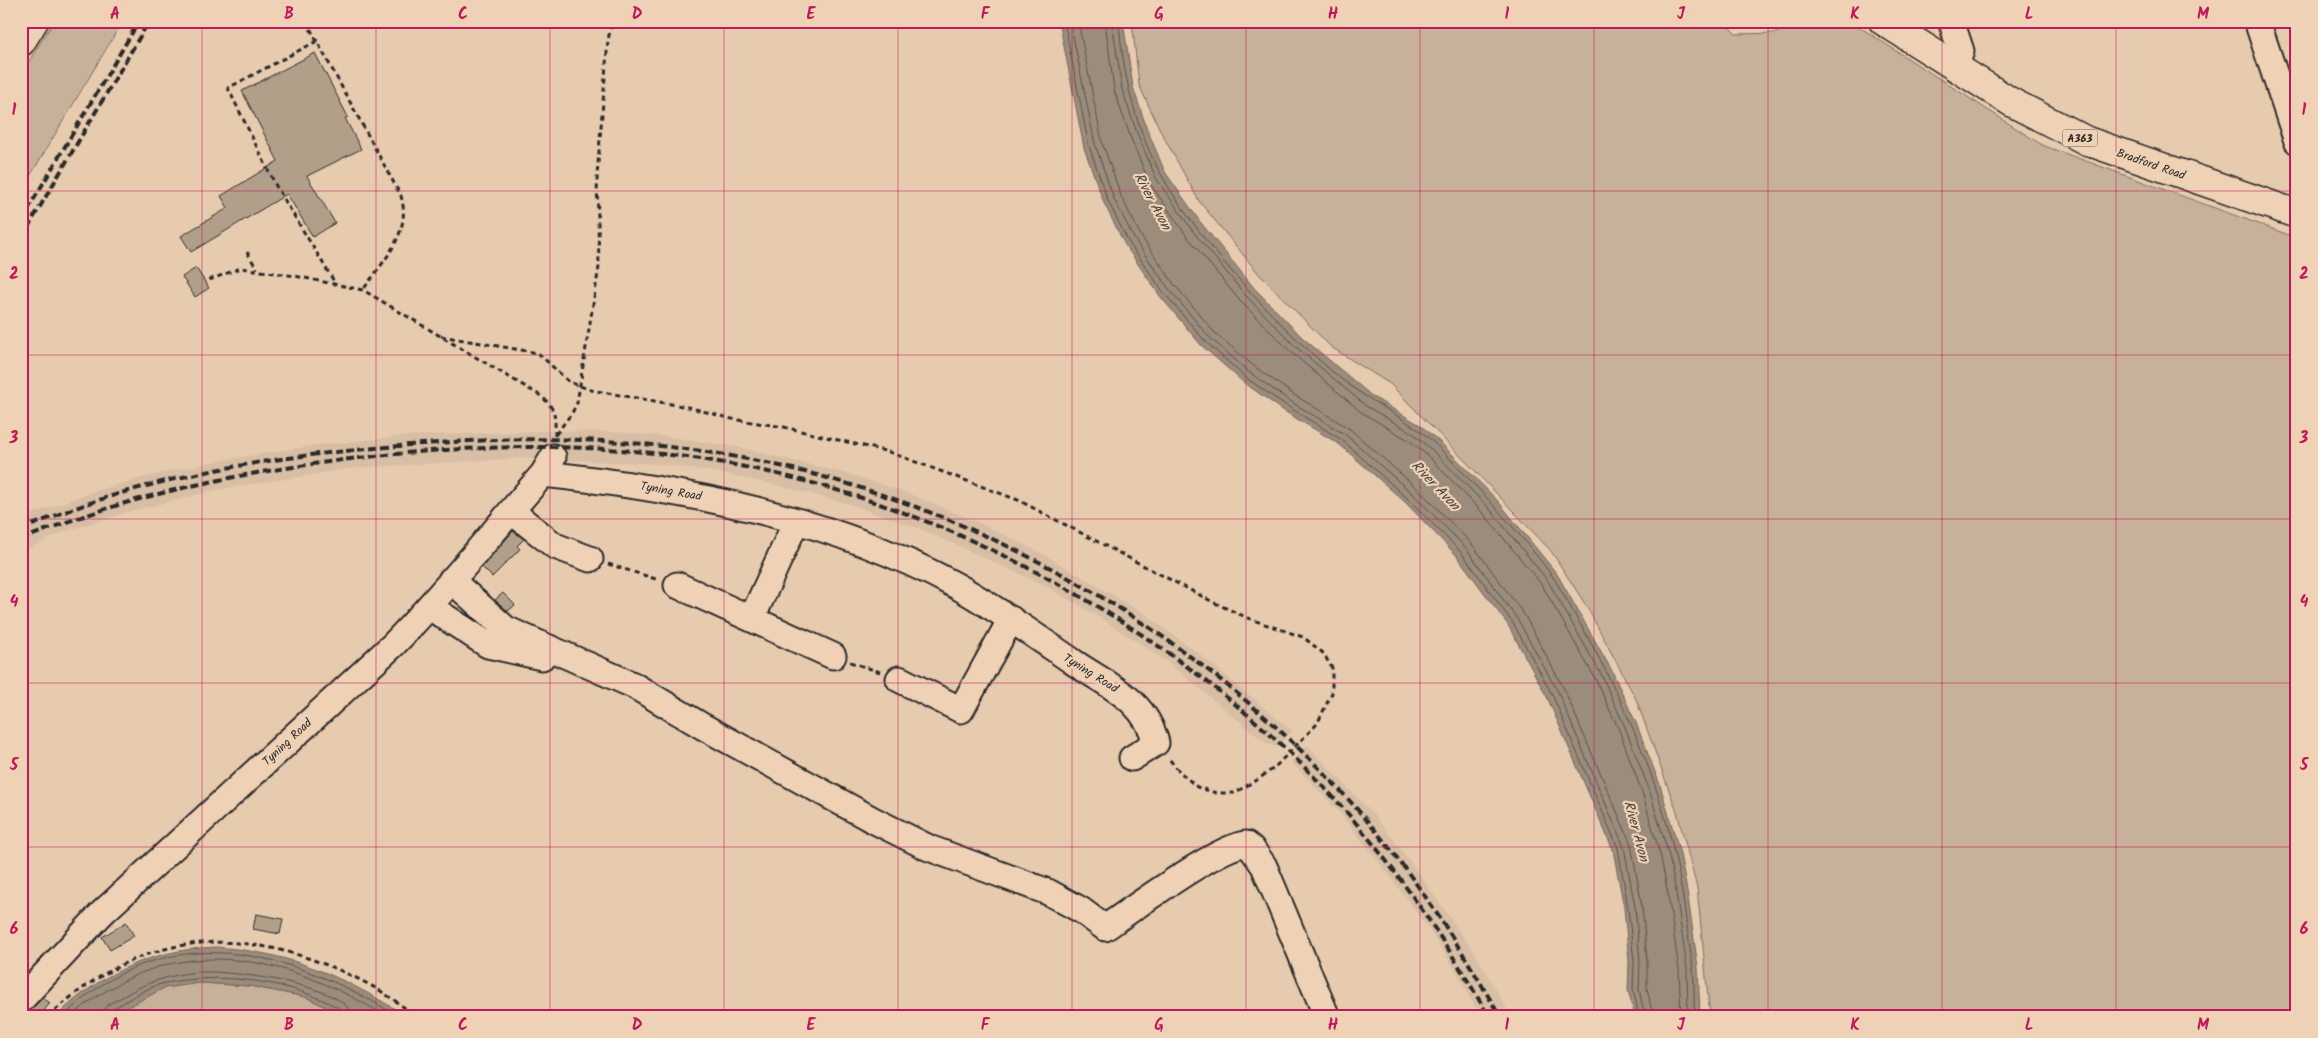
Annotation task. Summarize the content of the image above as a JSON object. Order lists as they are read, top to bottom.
{
  "streets": {
    "main road": ["A363", "Bradford Road"],
    "street": ["Tyning Road"]
  },
  "water": ["River Avon"],
  "grid": {
    "columns": [
      "A",
      "B",
      "C",
      "D",
      "E",
      "F",
      "G",
      "H",
      "I",
      "J",
      "K",
      "L",
      "M"
    ],
    "rows": [
      "1",
      "2",
      "3",
      "4",
      "5",
      "6"
    ]
  }
}
